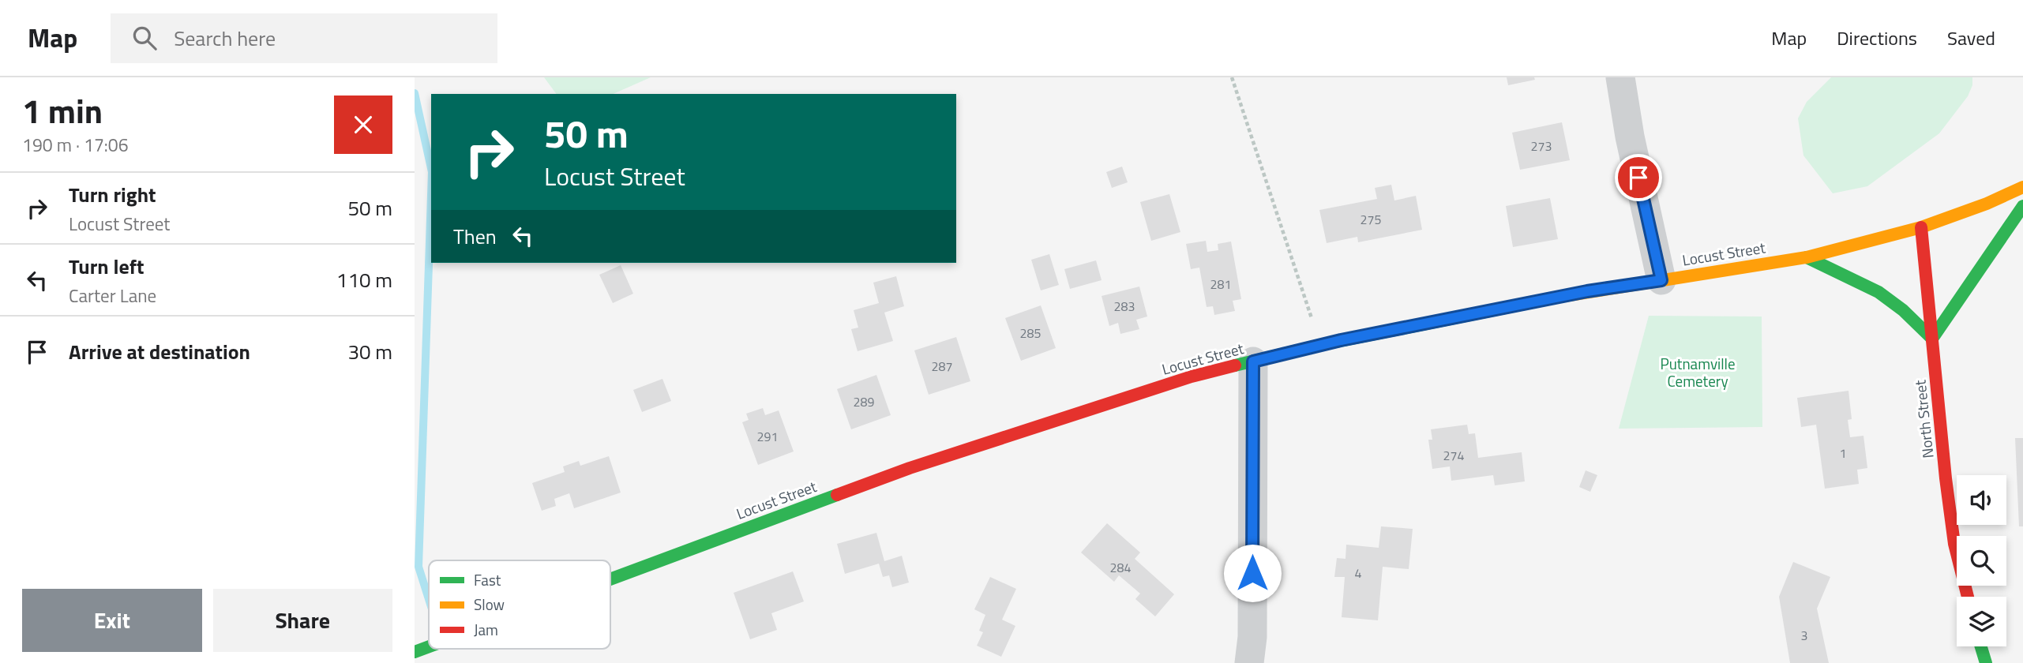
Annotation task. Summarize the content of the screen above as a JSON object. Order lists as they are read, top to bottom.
{
  "streets": {
    "main road": ["Locust Street", "North Street"]
  },
  "crossings": [
    ["Locust Street", "North Street"]
  ],
  "parks": ["Putnamville Cemetery"],
  "house_numbers": [
    "273",
    "275",
    "281",
    "283",
    "285",
    "287",
    "289",
    "291",
    "1",
    "274",
    "284",
    "4",
    "3"
  ],
  "legend": ["Fast", "Slow", "Jam"],
  "page": {
    "header": "Map",
    "search": "Search here",
    "nav": ["Map", "Directions", "Saved"],
    "heading": ["1 min", "190 m · 17:06"],
    "turn": ["50 m", "Locust Street"],
    "list": [
      {
        "name": "Turn right",
        "note": "Locust Street",
        "value": "50 m"
      },
      {
        "name": "Turn left",
        "note": "Carter Lane",
        "value": "110 m"
      },
      {
        "name": "Arrive at destination",
        "value": "30 m"
      }
    ],
    "then": "Then",
    "buttons": ["Exit", "Share"]
  }
}
